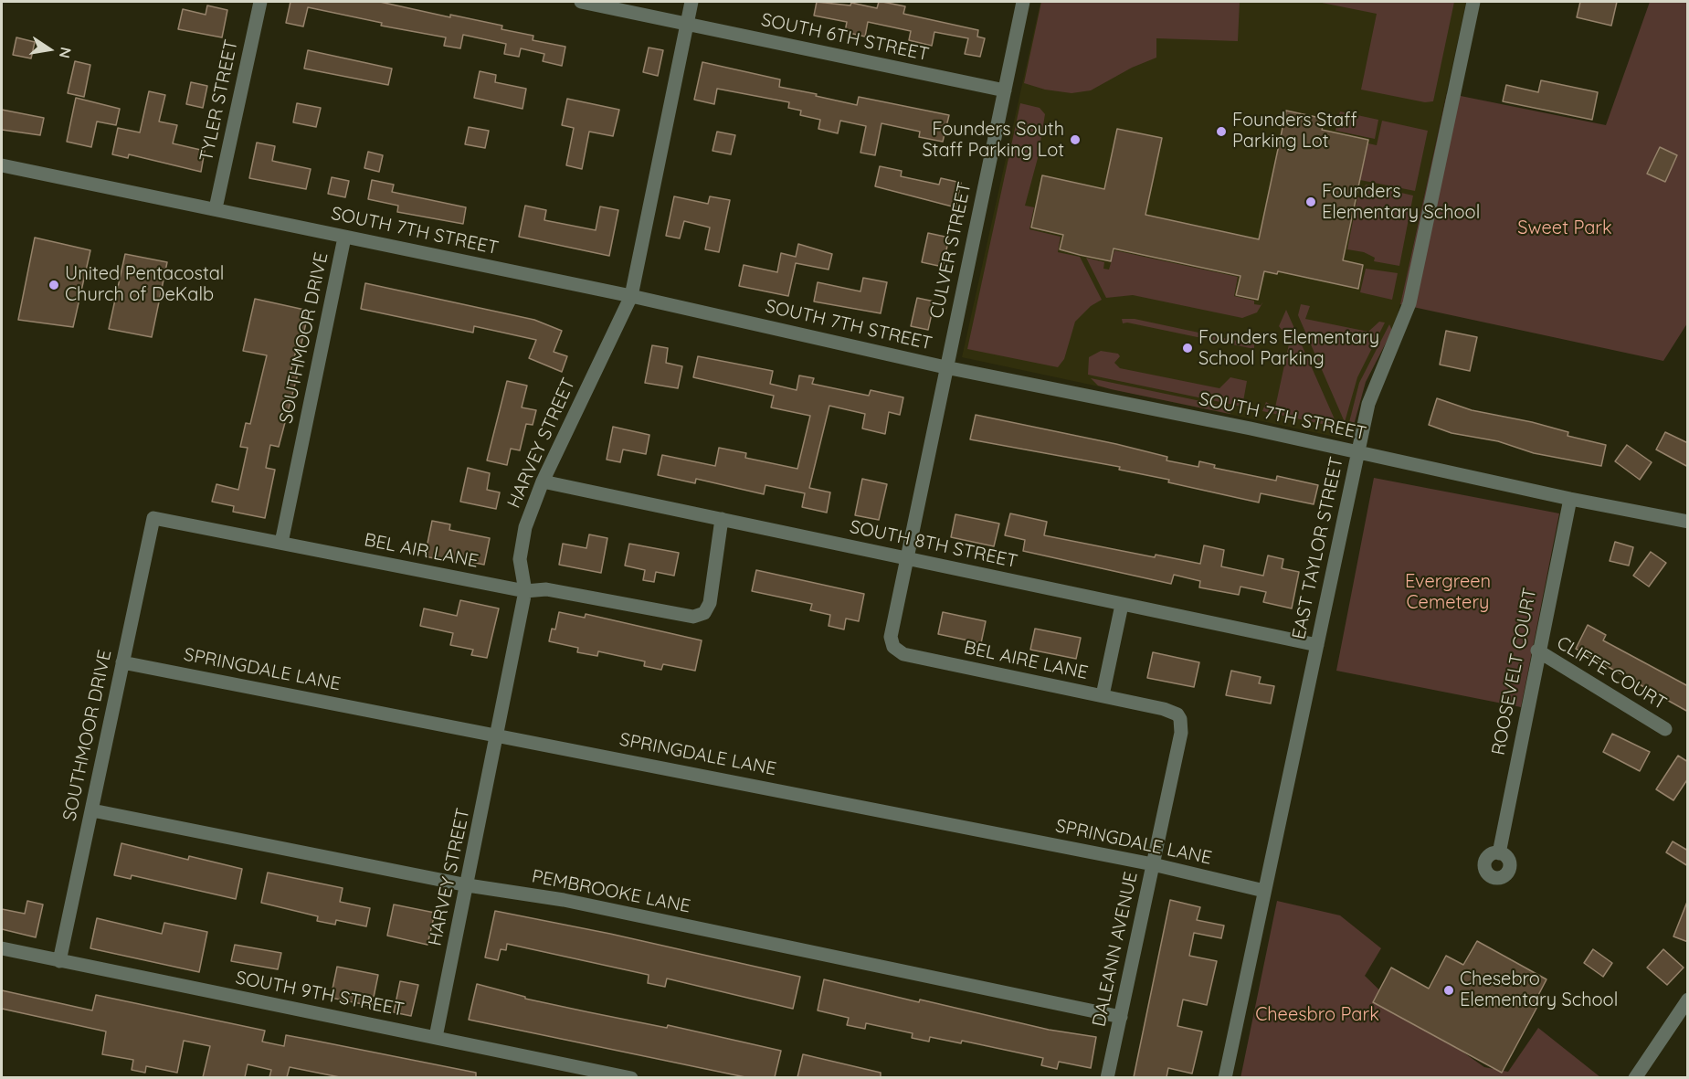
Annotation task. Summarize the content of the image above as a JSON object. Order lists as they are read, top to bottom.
{
  "streets": {
    "street": [
      "SOUTH 6TH STREET",
      "TYLER STREET",
      "SOUTH 7TH STREET",
      "CULVER STREET",
      "SOUTHMOOR DRIVE",
      "HARVEY STREET",
      "SOUTH 8TH STREET",
      "EAST TAYLOR STREET",
      "BEL AIR LANE",
      "BEL AIRE LANE",
      "SPRINGDALE LANE",
      "ROOSEVELT COURT",
      "CLIFFE COURT",
      "PEMBROOKE LANE",
      "DALEANN AVENUE",
      "SOUTH 9TH STREET"
    ]
  },
  "crossings": [
    ["SOUTH 6TH STREET", "CULVER STREET"],
    ["SOUTH 6TH STREET", "HARVEY STREET"],
    ["TYLER STREET", "SOUTH 7TH STREET"],
    ["SOUTH 7TH STREET", "CULVER STREET"],
    ["SOUTH 7TH STREET", "SOUTHMOOR DRIVE"],
    ["SOUTH 7TH STREET", "HARVEY STREET"],
    ["SOUTH 7TH STREET", "EAST TAYLOR STREET"],
    ["SOUTH 7TH STREET", "ROOSEVELT COURT"],
    ["CULVER STREET", "SOUTH 8TH STREET"],
    ["CULVER STREET", "BEL AIRE LANE"],
    ["SOUTHMOOR DRIVE", "BEL AIR LANE"],
    ["SOUTHMOOR DRIVE", "SPRINGDALE LANE"],
    ["SOUTHMOOR DRIVE", "PEMBROOKE LANE"],
    ["SOUTHMOOR DRIVE", "SOUTH 9TH STREET"],
    ["HARVEY STREET", "SOUTH 8TH STREET"],
    ["HARVEY STREET", "BEL AIR LANE"],
    ["HARVEY STREET", "SPRINGDALE LANE"],
    ["HARVEY STREET", "PEMBROOKE LANE"],
    ["HARVEY STREET", "SOUTH 9TH STREET"],
    ["SOUTH 8TH STREET", "EAST TAYLOR STREET"],
    ["SOUTH 8TH STREET", "BEL AIR LANE"],
    ["EAST TAYLOR STREET", "SPRINGDALE LANE"],
    ["BEL AIRE LANE", "DALEANN AVENUE"],
    ["SPRINGDALE LANE", "DALEANN AVENUE"],
    ["ROOSEVELT COURT", "CLIFFE COURT"],
    ["PEMBROOKE LANE", "DALEANN AVENUE"]
  ],
  "parks": ["Sweet Park", "Evergreen Cemetery", "Cheesbro Park"],
  "places": [
    "Founders Staff Parking Lot",
    "Founders South Staff Parking Lot",
    "Founders Elementary School",
    "United Pentacostal Church of DeKalb",
    "Founders Elementary School Parking",
    "Chesebro Elementary School"
  ],
  "north": "right"
}
